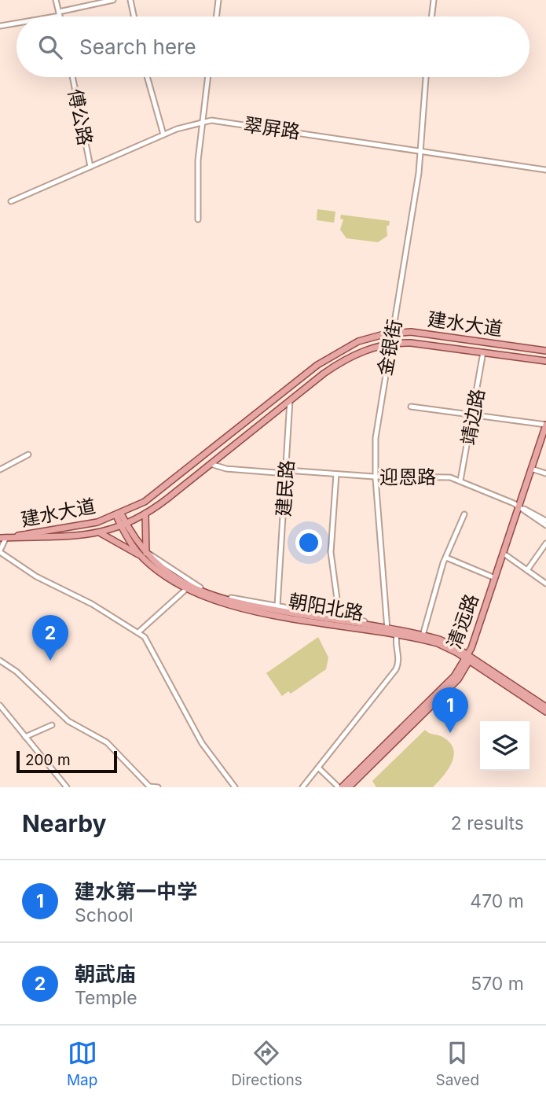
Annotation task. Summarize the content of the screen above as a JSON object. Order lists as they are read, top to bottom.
{
  "streets": {
    "main road": ["建水大道", "朝阳北路", "清远路"],
    "street": [
      "傅公路",
      "翠屏路",
      "金银街",
      "靖边路",
      "迎恩路",
      "建民路"
    ]
  },
  "crossings": [
    ["傅公路", "翠屏路"],
    ["翠屏路", "金银街"],
    ["建水大道", "金银街"],
    ["建水大道", "靖边路"],
    ["建水大道", "迎恩路"],
    ["建水大道", "建民路"],
    ["建水大道", "朝阳北路"],
    ["金银街", "迎恩路"],
    ["金银街", "朝阳北路"],
    ["靖边路", "迎恩路"],
    ["迎恩路", "建民路"],
    ["迎恩路", "清远路"],
    ["建民路", "朝阳北路"],
    ["朝阳北路", "清远路"]
  ],
  "scale_bar": "200 m",
  "page": {
    "search": "Search here",
    "pins": ["2", "1"],
    "scale": "200 m",
    "heading": ["Nearby", "2 results"],
    "list": [
      {
        "mark": "1",
        "name": "建水第一中学",
        "note": "School",
        "value": "470 m"
      },
      {
        "mark": "2",
        "name": "朝武庙",
        "note": "Temple",
        "value": "570 m"
      }
    ],
    "nav": ["Map", "Directions", "Saved"]
  }
}
